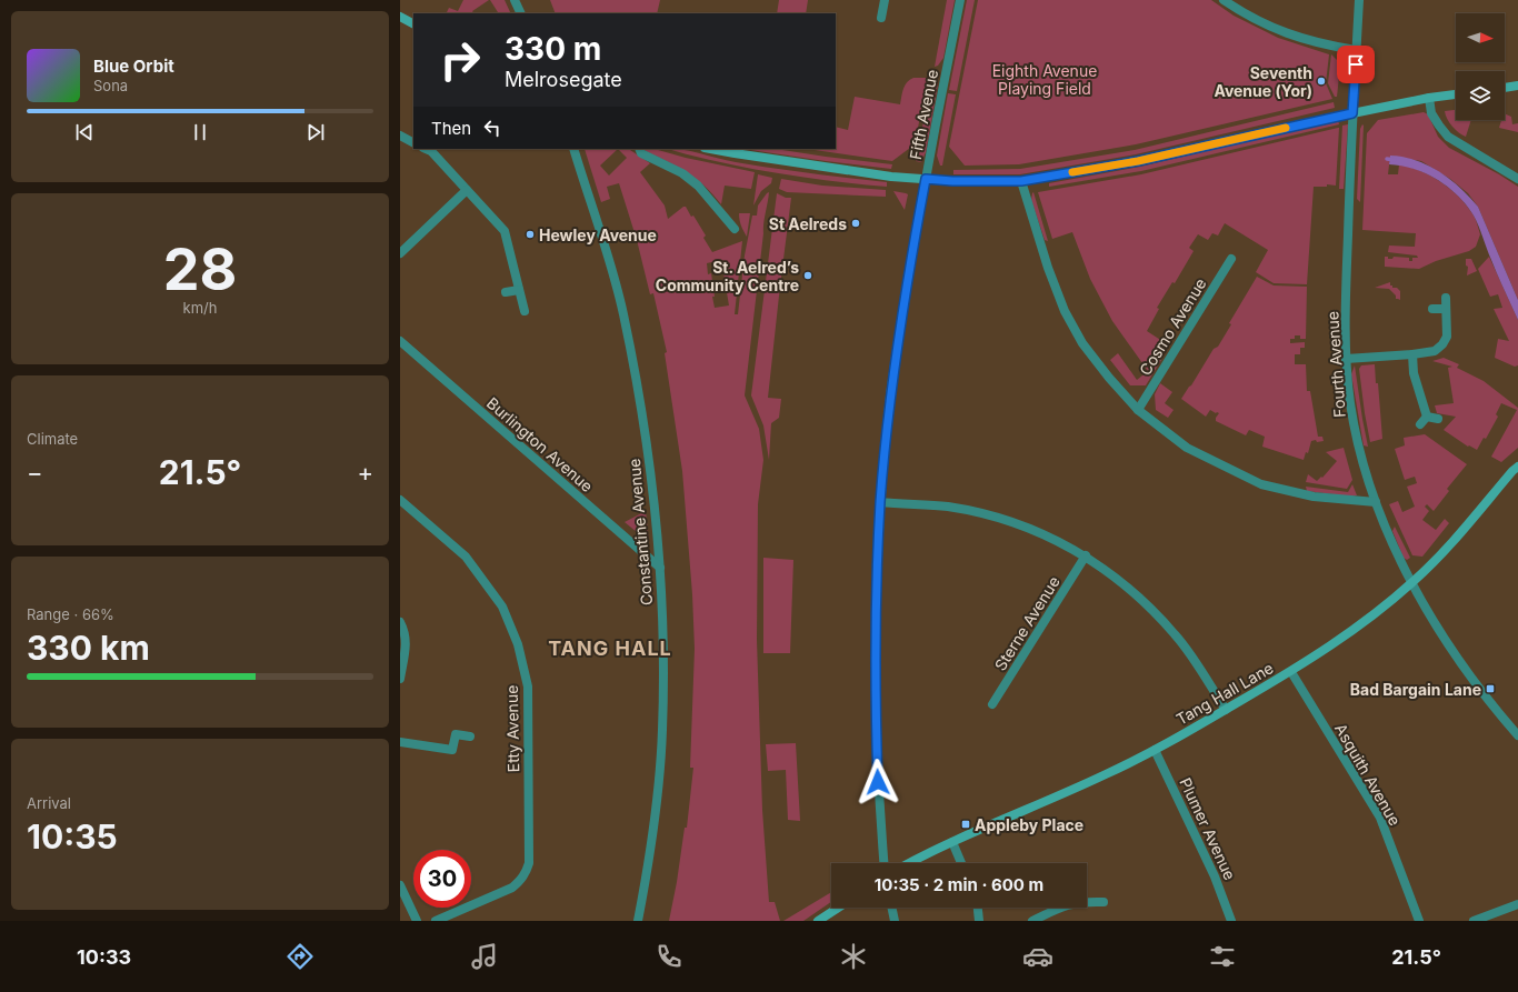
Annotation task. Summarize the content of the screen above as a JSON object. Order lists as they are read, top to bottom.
{
  "streets": {
    "street": [
      "Fifth Avenue",
      "Cosmo Avenue",
      "Fourth Avenue",
      "Burlington Avenue",
      "Constantine Avenue",
      "Sterne Avenue",
      "Tang Hall Lane",
      "Etty Avenue",
      "Asquith Avenue",
      "Plumer Avenue"
    ]
  },
  "crossings": [
    ["Fourth Avenue", "Tang Hall Lane"],
    ["Burlington Avenue", "Constantine Avenue"],
    ["Tang Hall Lane", "Asquith Avenue"],
    ["Tang Hall Lane", "Plumer Avenue"]
  ],
  "districts": ["TANG HALL"],
  "parks": ["Eighth Avenue Playing Field"],
  "places": {
    "other": [
      "Seventh Avenue (Yor)",
      "St Aelreds",
      "Hewley Avenue",
      "St. Aelred’s Community Centre"
    ],
    "transit": ["Bad Bargain Lane", "Appleby Place"]
  },
  "north": "right",
  "page": {
    "turn": ["330 m", "Melrosegate"],
    "song": ["Blue Orbit", "Sona"],
    "then": "Then",
    "tile": [
      ["28", "km/h"],
      "Climate",
      ["Range · 66%", "330 km"],
      ["Arrival", "10:35"]
    ],
    "heat": ["−", "21.5°", "+"],
    "limit": "30",
    "trip": "10:35 · 2 min · 600 m",
    "tabs": ["10:33", "21.5°"]
  }
}
